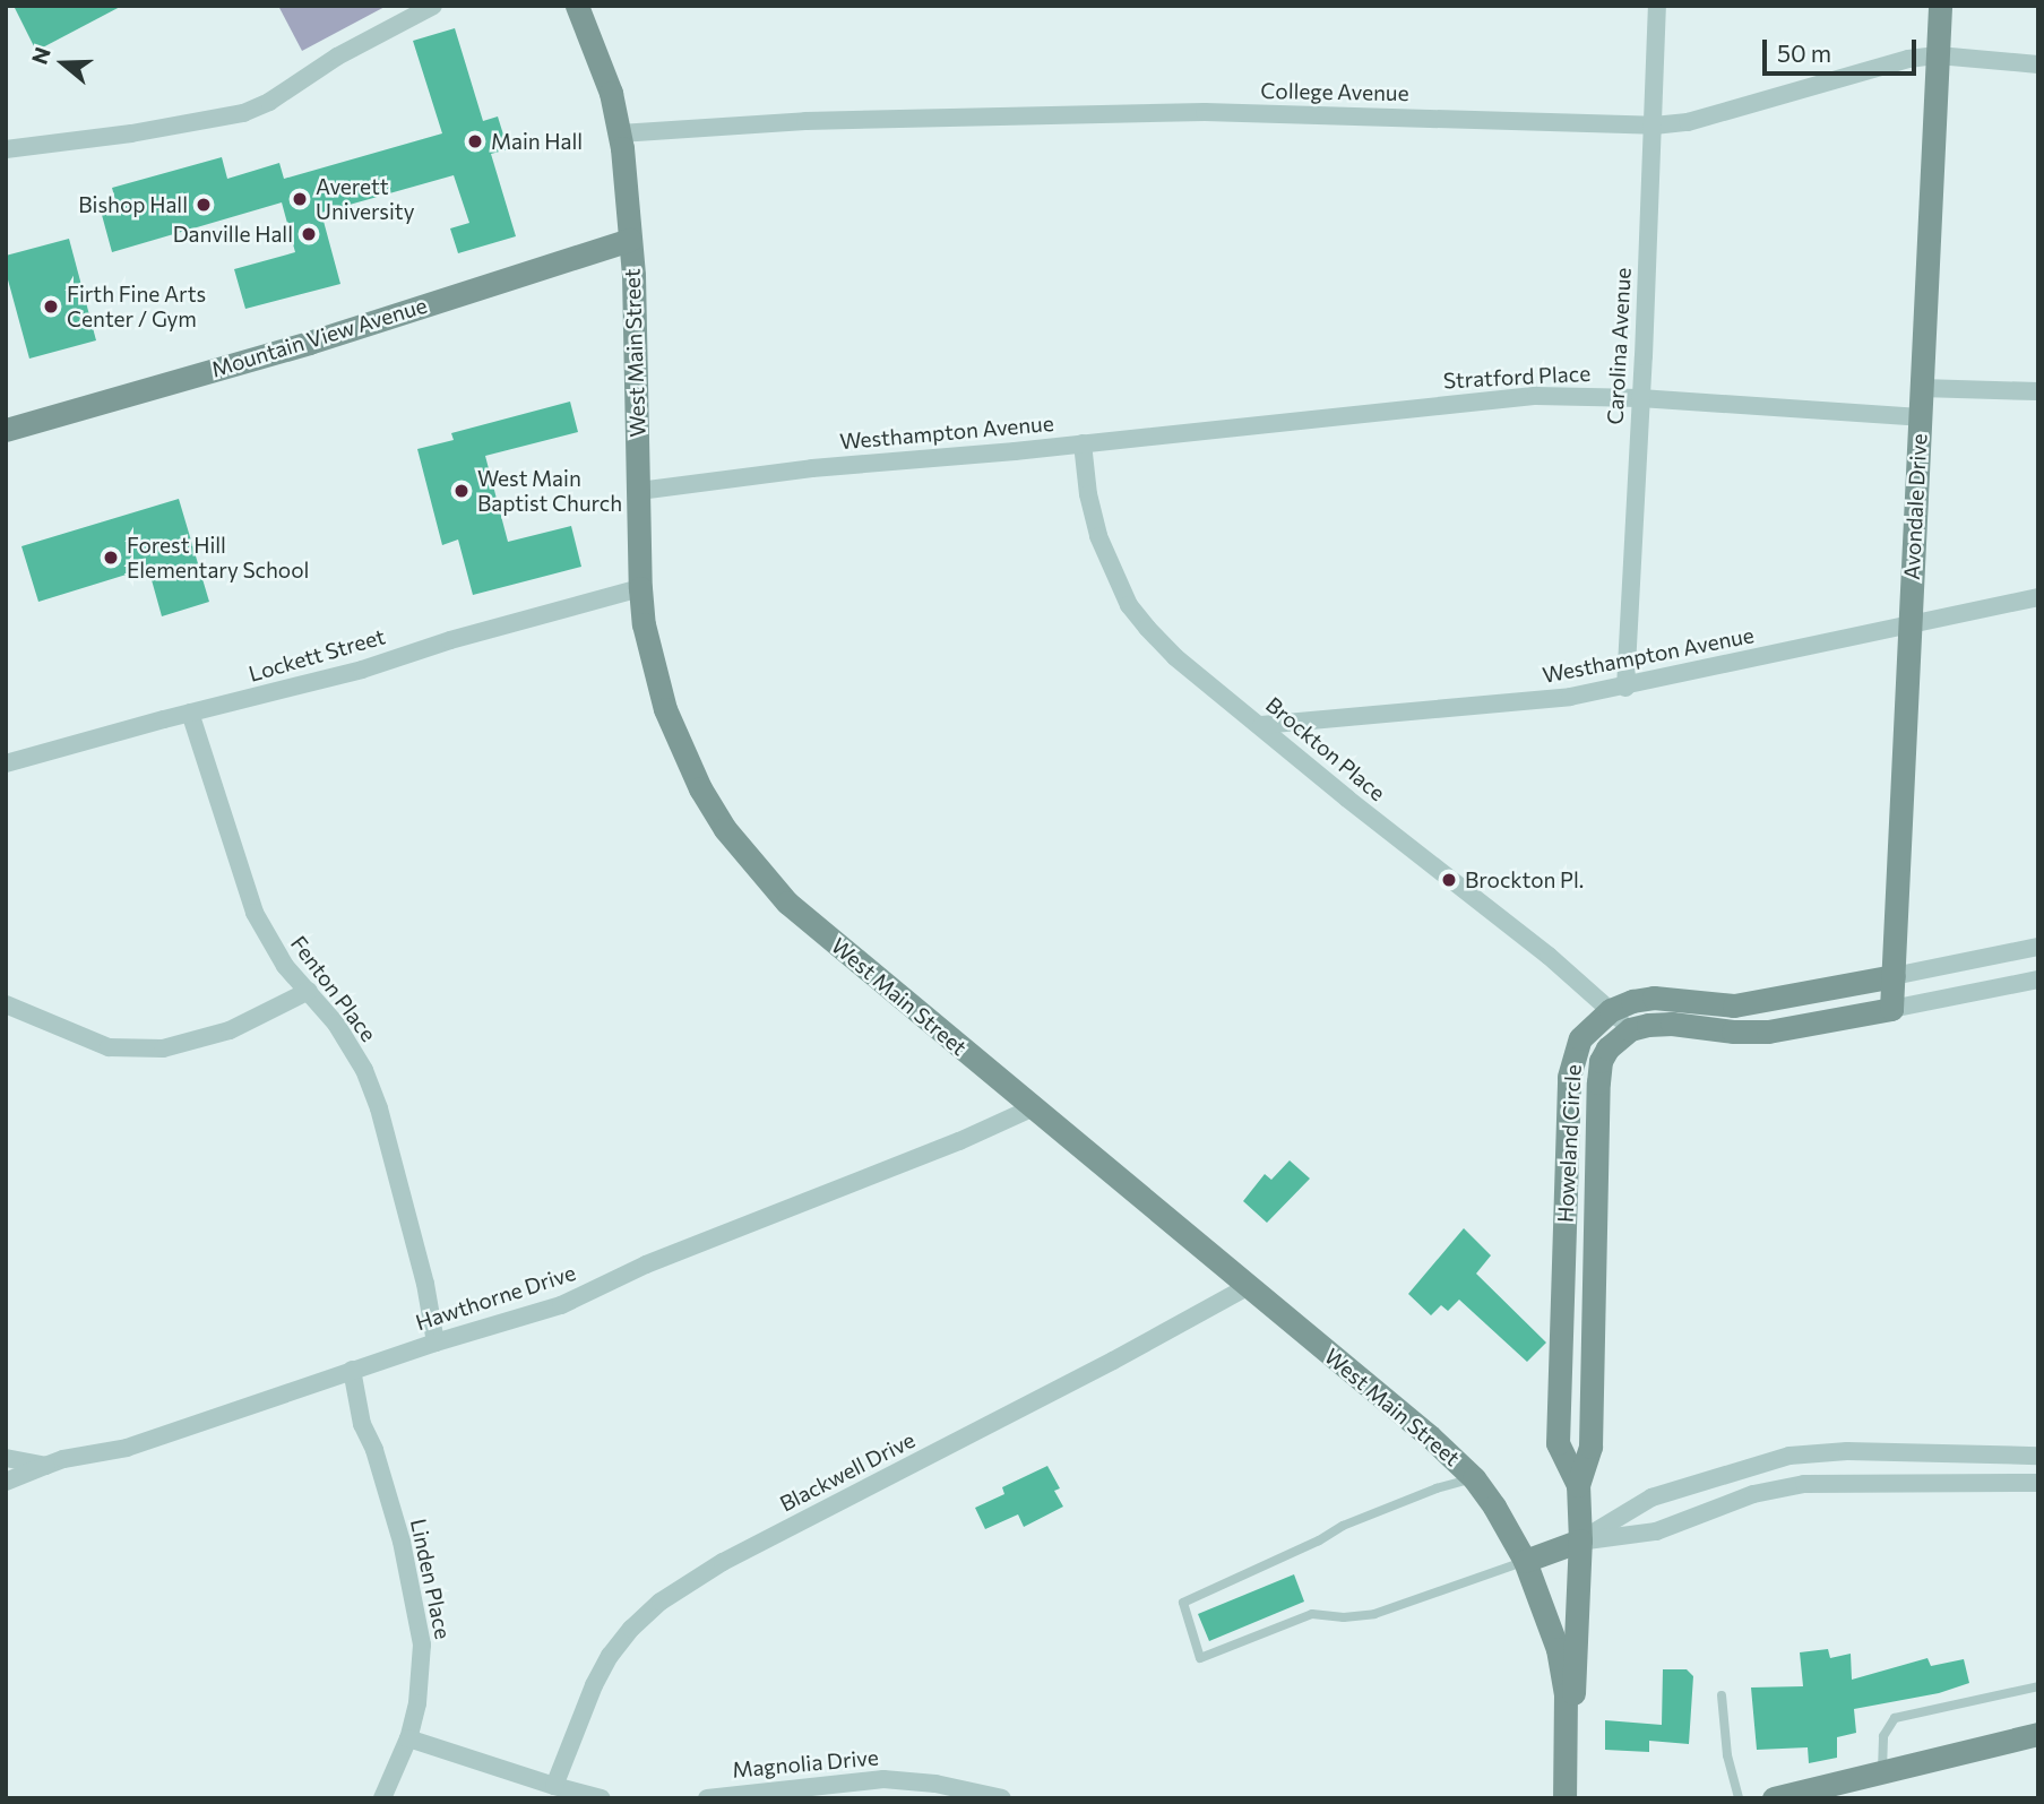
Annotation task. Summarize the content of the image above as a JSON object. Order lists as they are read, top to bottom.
{
  "streets": {
    "street": [
      "College Avenue",
      "Mountain View Avenue",
      "Carolina Avenue",
      "West Main Street",
      "Stratford Place",
      "Westhampton Avenue",
      "Avondale Drive",
      "Lockett Street",
      "Brockton Place",
      "Fenton Place",
      "Howeland Circle",
      "Hawthorne Drive",
      "Blackwell Drive",
      "Linden Place",
      "Magnolia Drive"
    ]
  },
  "crossings": [
    ["College Avenue", "Carolina Avenue"],
    ["College Avenue", "West Main Street"],
    ["College Avenue", "Avondale Drive"],
    ["Mountain View Avenue", "West Main Street"],
    ["Carolina Avenue", "Stratford Place"],
    ["Carolina Avenue", "Westhampton Avenue"],
    ["West Main Street", "Westhampton Avenue"],
    ["West Main Street", "Lockett Street"],
    ["West Main Street", "Howeland Circle"],
    ["West Main Street", "Hawthorne Drive"],
    ["West Main Street", "Blackwell Drive"],
    ["Stratford Place", "Westhampton Avenue"],
    ["Stratford Place", "Avondale Drive"],
    ["Westhampton Avenue", "Avondale Drive"],
    ["Westhampton Avenue", "Brockton Place"],
    ["Avondale Drive", "Howeland Circle"],
    ["Lockett Street", "Fenton Place"],
    ["Brockton Place", "Howeland Circle"],
    ["Fenton Place", "Hawthorne Drive"],
    ["Hawthorne Drive", "Linden Place"]
  ],
  "places": [
    "Main Hall",
    "Averett University",
    "Bishop Hall",
    "Danville Hall",
    "Firth Fine Arts Center / Gym",
    "West Main Baptist Church",
    "Forest Hill Elementary School",
    "Brockton Pl."
  ],
  "scale_bar": "50 m",
  "north": "left"
}
